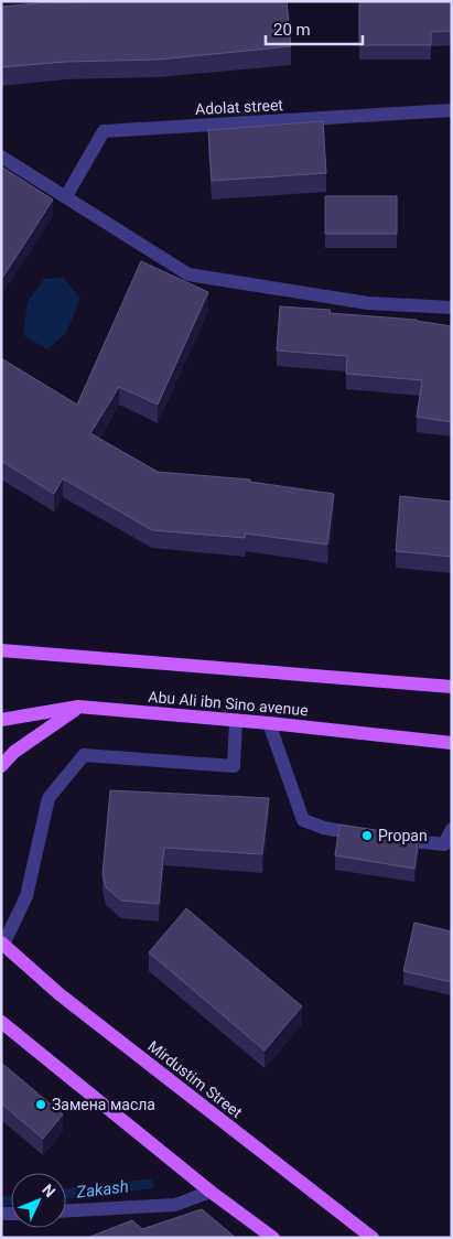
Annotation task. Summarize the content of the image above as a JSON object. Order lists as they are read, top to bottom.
{
  "streets": {
    "main road": ["Abu Ali ibn Sino avenue", "Mirdustim Street"],
    "street": ["Adolat street"]
  },
  "water": ["Zakash"],
  "places": ["Propan", "Замена масла"],
  "scale_bar": "20 m",
  "north": "top right"
}
